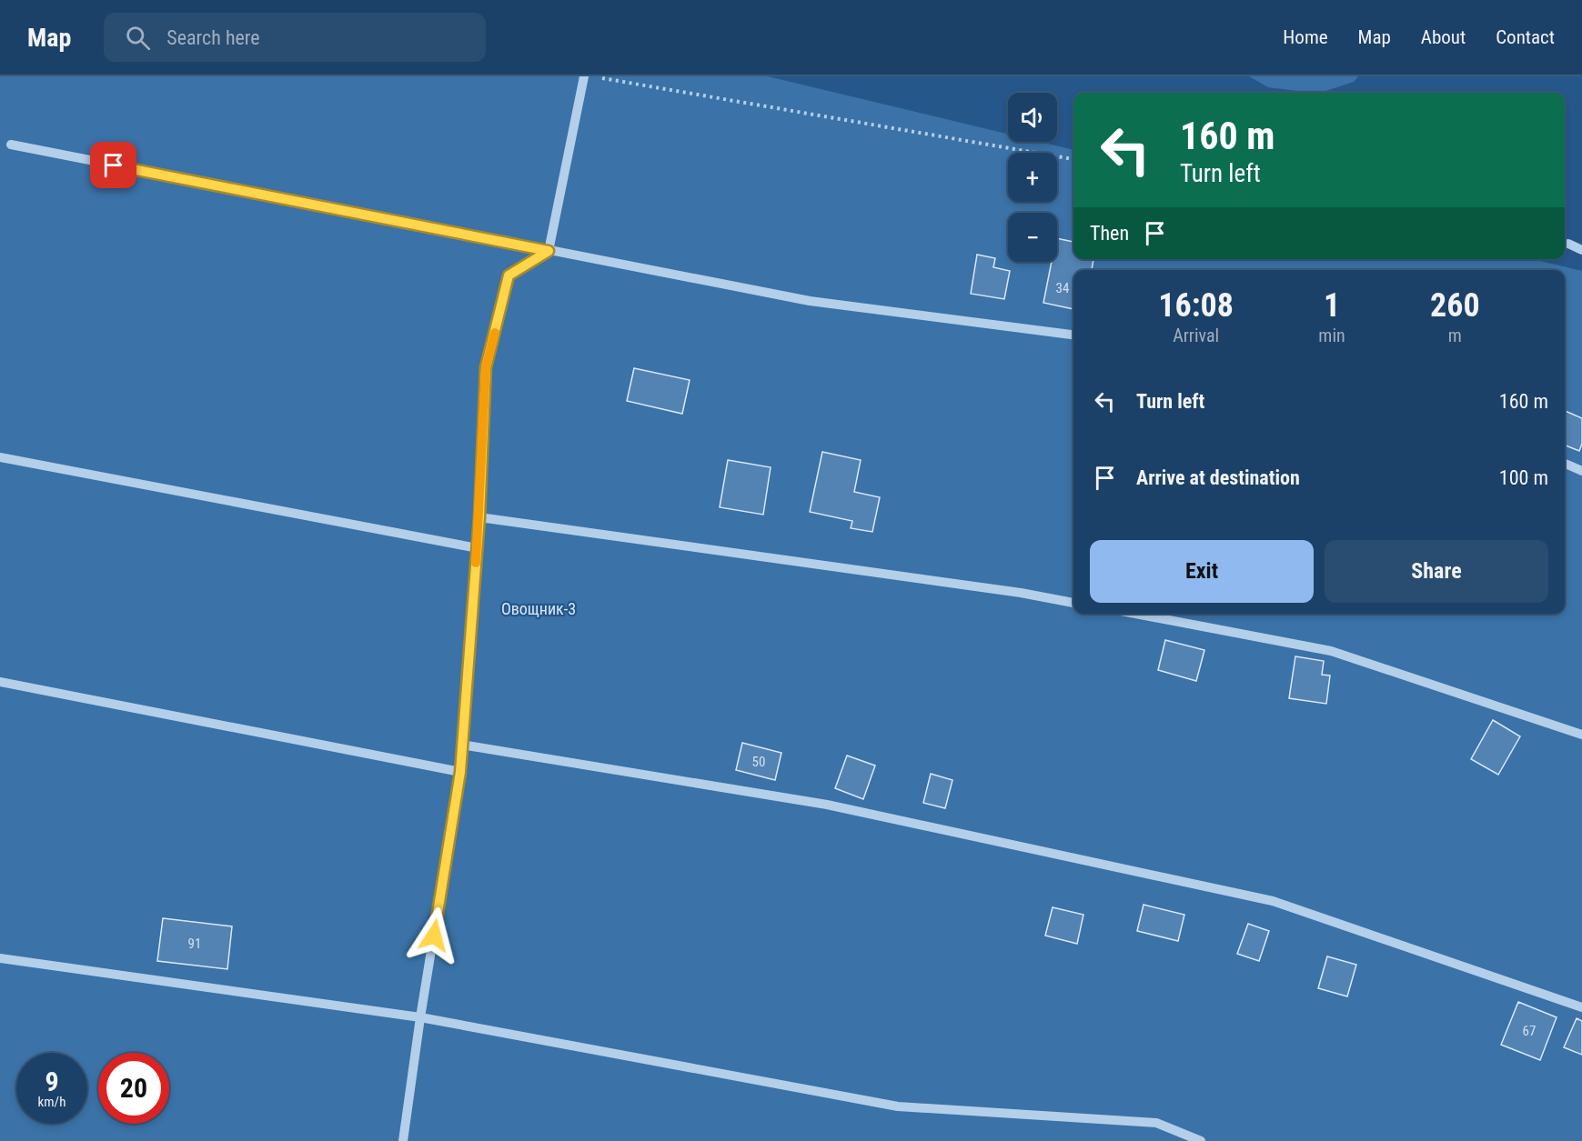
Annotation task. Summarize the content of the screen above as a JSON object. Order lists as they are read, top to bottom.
{
  "parks": ["Овощник-3"],
  "house_numbers": [
    "34",
    "50",
    "91",
    "67"
  ],
  "page": {
    "header": "Map",
    "search": "Search here",
    "nav": [
      "Home",
      "Map",
      "About",
      "Contact"
    ],
    "map_buttons": ["+", "−"],
    "turn": ["160 m", "Turn left"],
    "then": "Then",
    "eta": [
      "16:08",
      "Arrival",
      "1",
      "min",
      "260",
      "m"
    ],
    "list": [
      {
        "name": "Turn left",
        "value": "160 m"
      },
      {
        "name": "Arrive at destination",
        "value": "100 m"
      }
    ],
    "buttons": ["Exit", "Share"],
    "speed": "9 km/h",
    "limit": "20"
  }
}
